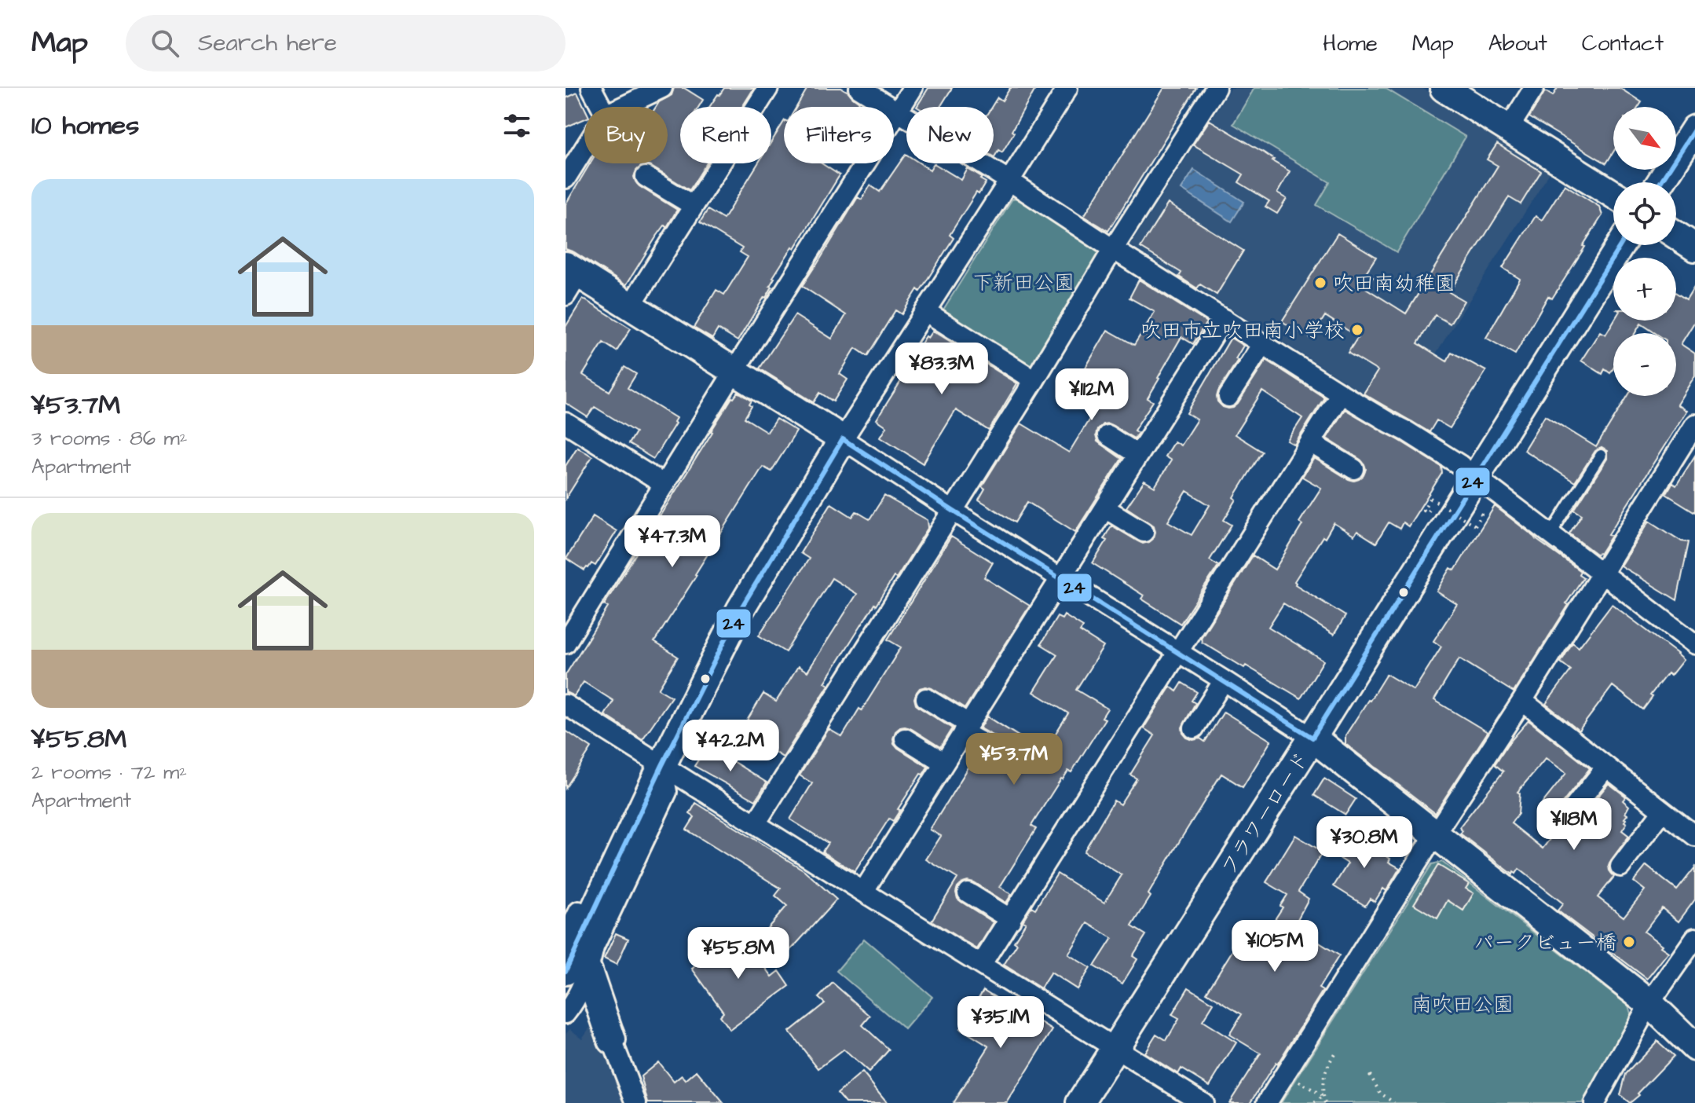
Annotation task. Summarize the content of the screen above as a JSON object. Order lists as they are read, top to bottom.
{
  "streets": {
    "street": ["フラワーロード"]
  },
  "parks": ["下新田公園", "南吹田公園"],
  "places": ["吹田南幼稚園", "吹田市立吹田南小学校", "パークビュー橋"],
  "lines": ["transit line 24"],
  "north": "bottom right",
  "page": {
    "header": "Map",
    "search": "Search here",
    "nav": [
      "Home",
      "Map",
      "About",
      "Contact"
    ],
    "heading": "10 homes",
    "map_buttons": ["+", "−"],
    "chip": [
      "Buy",
      "Rent",
      "Filters",
      "New"
    ],
    "list": [
      {
        "name": "¥53.7M",
        "note": "3 rooms · 86 m² · Apartment"
      },
      {
        "name": "¥55.8M",
        "note": "2 rooms · 72 m² · Apartment"
      }
    ],
    "price": [
      "¥83.3M",
      "¥112M",
      "¥47.3M",
      "¥42.2M",
      "¥53.7M",
      "¥118M",
      "¥30.8M",
      "¥105M",
      "¥55.8M",
      "¥35.1M"
    ]
  }
}
